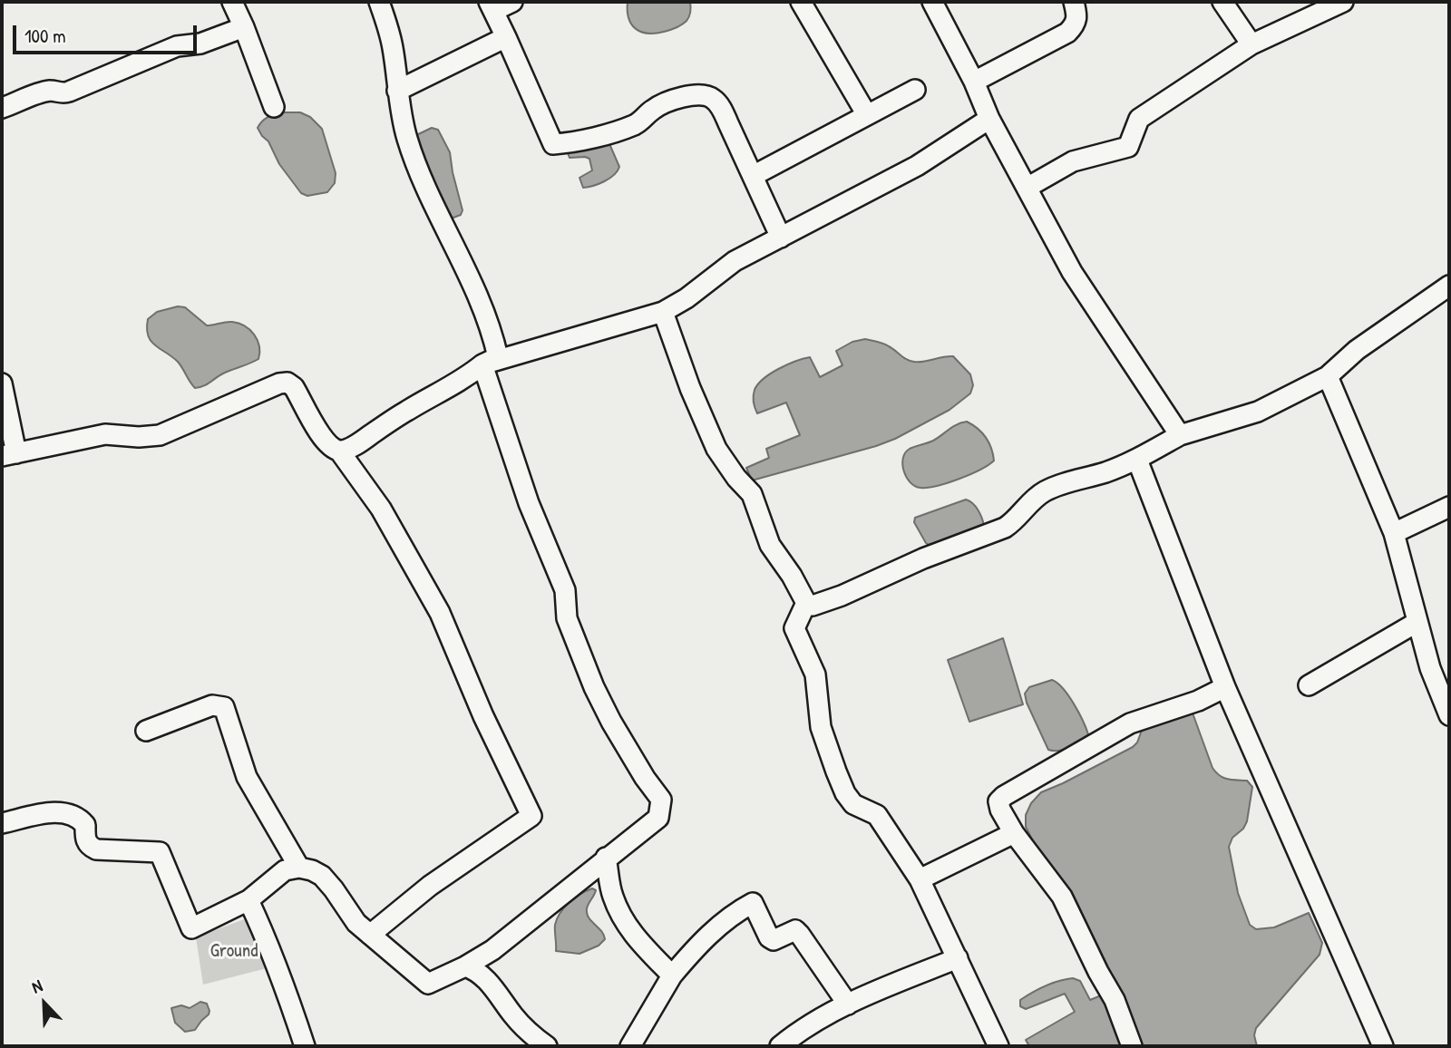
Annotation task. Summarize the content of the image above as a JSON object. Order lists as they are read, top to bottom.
{
  "parks": ["Ground"],
  "scale_bar": "100 m",
  "north": "top left"
}
